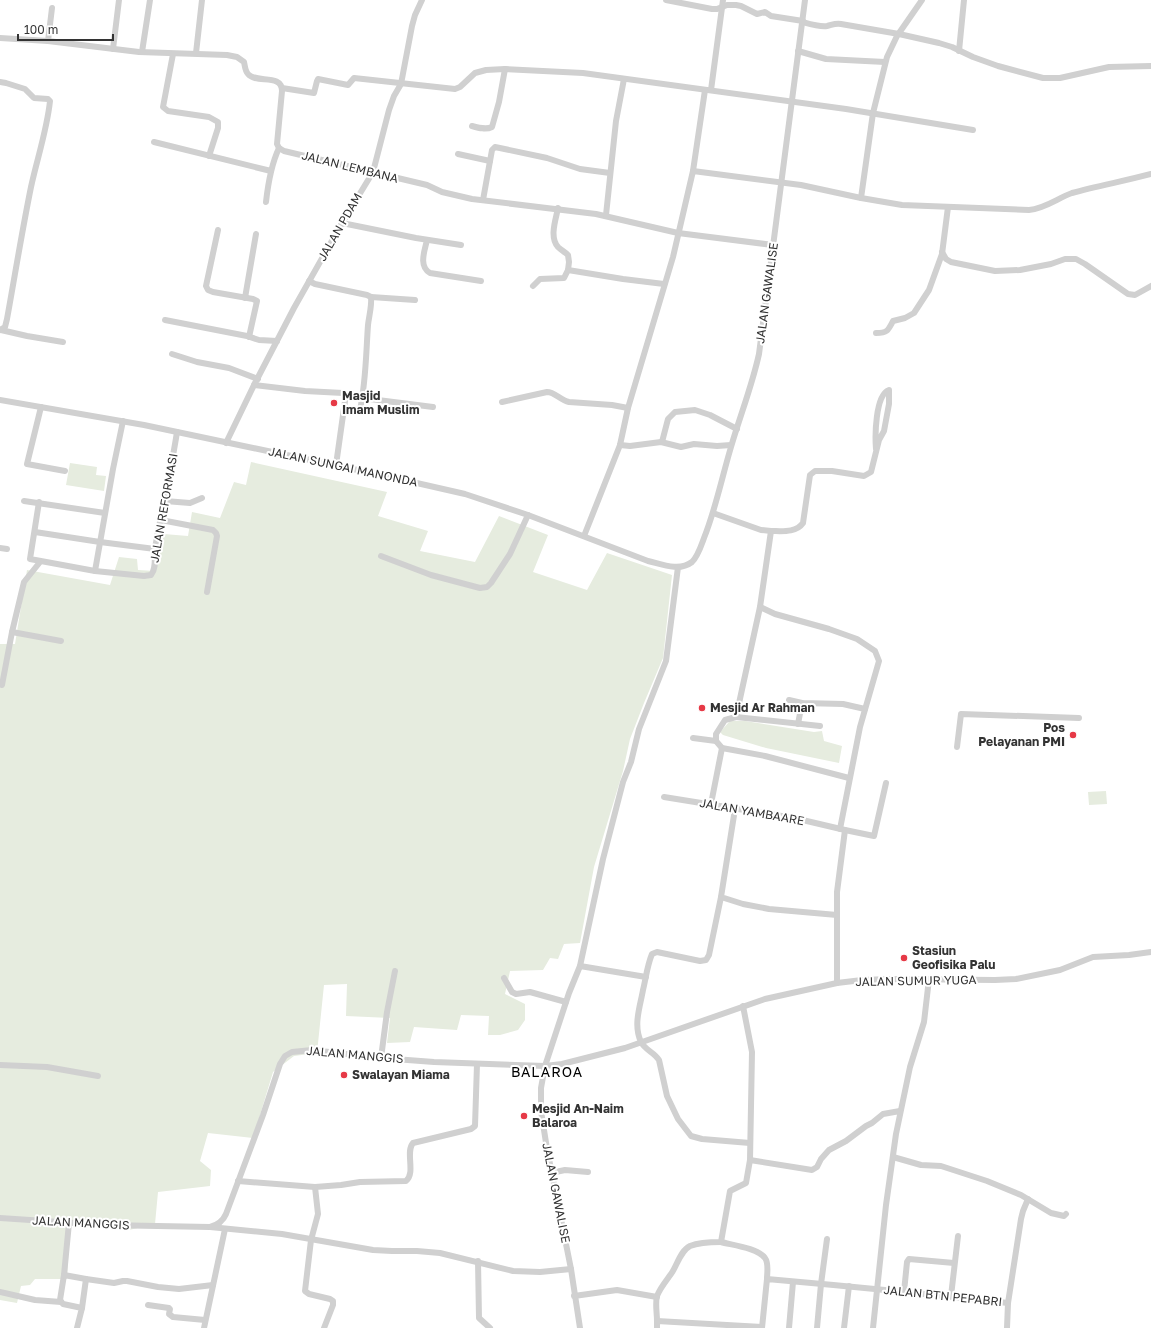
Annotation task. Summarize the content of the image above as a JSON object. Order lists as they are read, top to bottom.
{
  "streets": {
    "street": [
      "JALAN LEMBANA",
      "JALAN PDAM",
      "JALAN GAWALISE",
      "JALAN SUNGAI MANONDA",
      "JALAN REFORMASI",
      "JALAN YAMBAARE",
      "JALAN SUMUR YUGA",
      "JALAN MANGGIS",
      "JALAN BTN PEPABRI"
    ]
  },
  "crossings": [
    ["JALAN LEMBANA", "JALAN PDAM"],
    ["JALAN LEMBANA", "JALAN GAWALISE"],
    ["JALAN PDAM", "JALAN SUNGAI MANONDA"],
    ["JALAN GAWALISE", "JALAN SUNGAI MANONDA"],
    ["JALAN GAWALISE", "JALAN SUMUR YUGA"],
    ["JALAN GAWALISE", "JALAN MANGGIS"],
    ["JALAN SUNGAI MANONDA", "JALAN REFORMASI"],
    ["JALAN SUMUR YUGA", "JALAN MANGGIS"]
  ],
  "districts": ["BALAROA"],
  "places": [
    "Masjid Imam Muslim",
    "Mesjid Ar Rahman",
    "Pos Pelayanan PMI",
    "Stasiun Geofisika Palu",
    "Swalayan Miama",
    "Mesjid An-Naim Balaroa"
  ],
  "scale_bar": "100 m"
}
